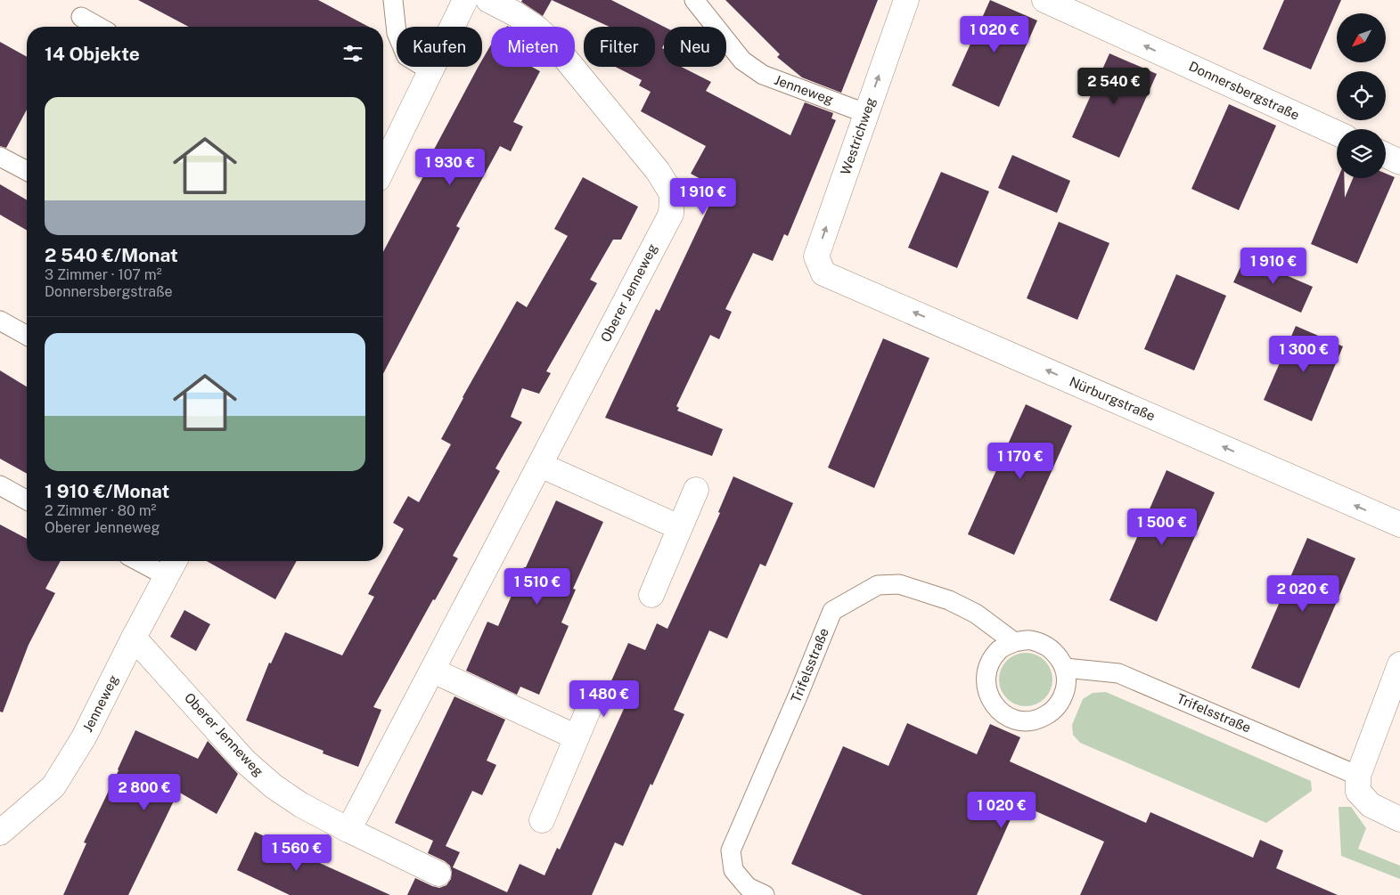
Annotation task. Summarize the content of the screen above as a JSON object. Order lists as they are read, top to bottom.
{
  "streets": {
    "street": [
      "Jenneweg",
      "Donnersbergstraße",
      "Westrichweg",
      "Oberer Jenneweg",
      "Nürburgstraße"
    ],
    "lane": ["Trifelsstraße"]
  },
  "crossings": [
    ["Jenneweg", "Westrichweg"],
    ["Jenneweg", "Oberer Jenneweg"],
    ["Westrichweg", "Nürburgstraße"]
  ],
  "one_way": ["Donnersbergstraße", "Westrichweg", "Nürburgstraße"],
  "north": "bottom left",
  "page": {
    "price": [
      "1 020 €",
      "2 540 €",
      "1 930 €",
      "1 910 €",
      "1 910 €",
      "1 300 €",
      "1 170 €",
      "1 500 €",
      "1 510 €",
      "2 020 €",
      "1 480 €",
      "2 800 €",
      "1 020 €",
      "1 560 €"
    ],
    "chip": [
      "Kaufen",
      "Mieten",
      "Filter",
      "Neu"
    ],
    "heading": "14 Objekte",
    "list": [
      {
        "name": "2 540 €/Monat",
        "note": "3 Zimmer · 107 m² · Donnersbergstraße"
      },
      {
        "name": "1 910 €/Monat",
        "note": "2 Zimmer · 80 m² · Oberer Jenneweg"
      }
    ]
  }
}
